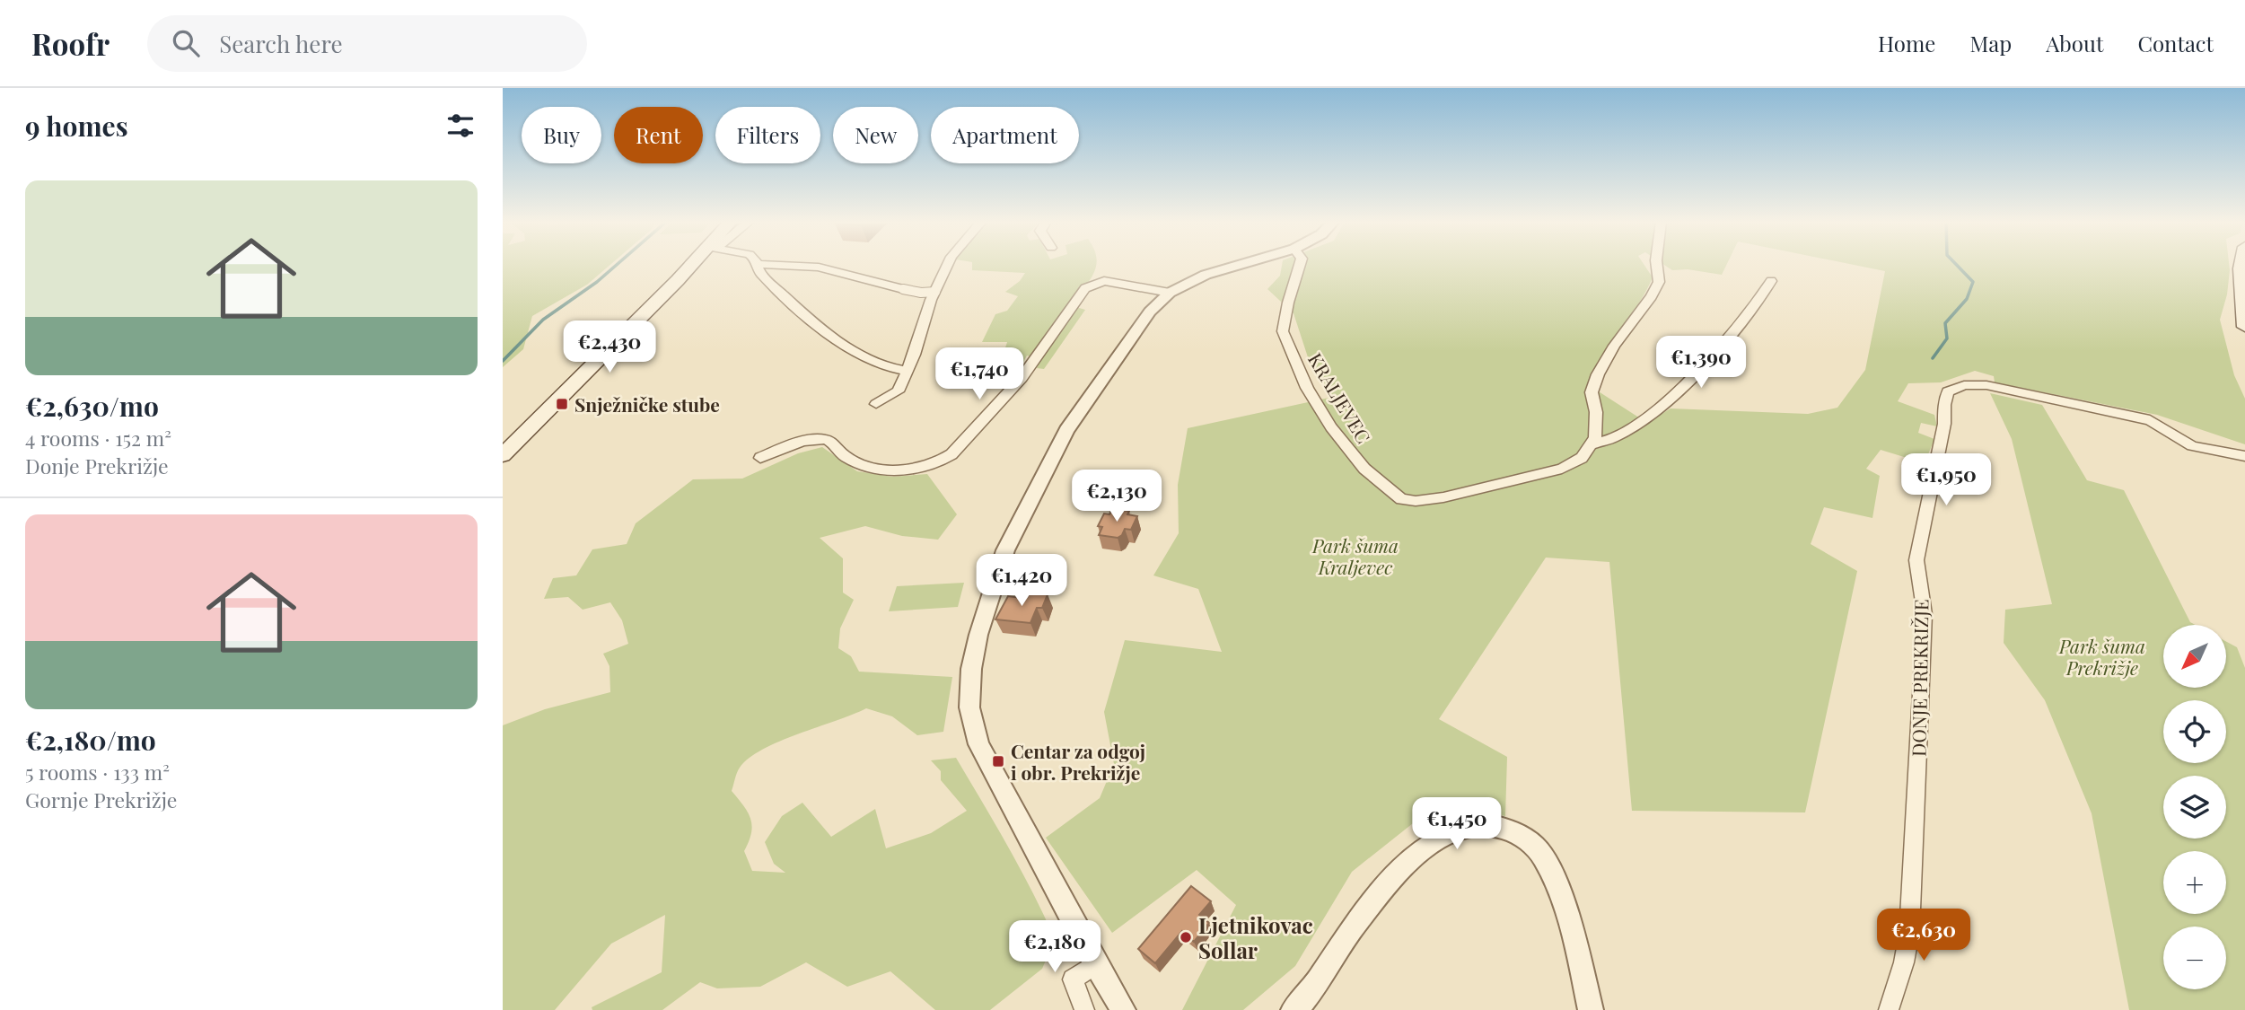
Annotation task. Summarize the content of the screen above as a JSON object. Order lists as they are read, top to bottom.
{
  "streets": {
    "street": ["KRALJEVEC", "DONJE PREKRIŽJE"]
  },
  "parks": ["Park šuma Kraljevec", "Park šuma Prekrižje"],
  "places": {
    "transit": ["Snježničke stube", "Centar za odgoj i obr. Prekrižje"],
    "other": ["Ljetnikovac Sollar"]
  },
  "north": "bottom left",
  "page": {
    "header": "Roofr",
    "search": "Search here",
    "nav": [
      "Home",
      "Map",
      "About",
      "Contact"
    ],
    "heading": "9 homes",
    "chip": [
      "Buy",
      "Rent",
      "Filters",
      "New",
      "Apartment"
    ],
    "list": [
      {
        "name": "€2,630/mo",
        "note": "4 rooms · 152 m² · Donje Prekrižje"
      },
      {
        "name": "€2,180/mo",
        "note": "5 rooms · 133 m² · Gornje Prekrižje"
      }
    ],
    "price": [
      "€2,430",
      "€1,390",
      "€1,740",
      "€1,950",
      "€2,130",
      "€1,420",
      "€1,450",
      "€2,630",
      "€2,180"
    ],
    "map_buttons": ["+", "−"]
  }
}
